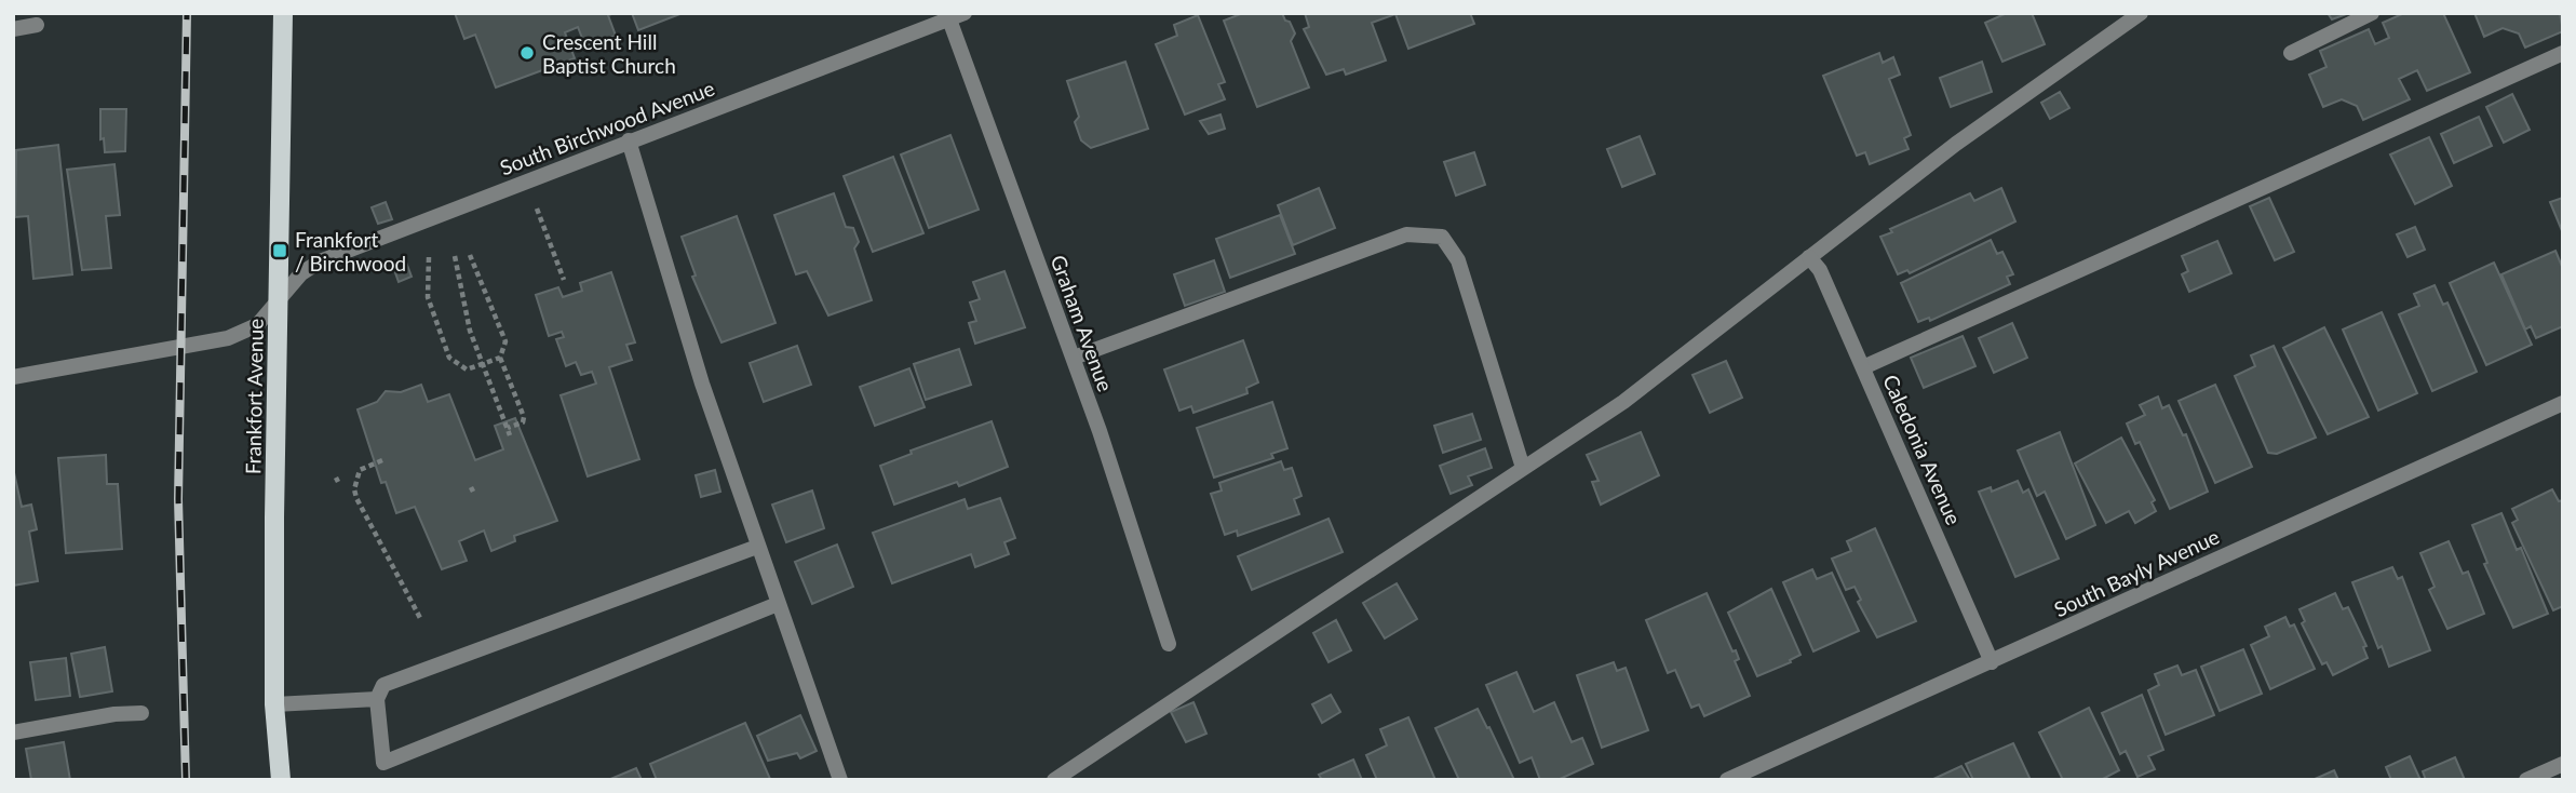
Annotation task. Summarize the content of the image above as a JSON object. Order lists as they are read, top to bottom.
{
  "streets": {
    "main road": ["Frankfort Avenue"],
    "street": [
      "South Birchwood Avenue",
      "Graham Avenue",
      "Caledonia Avenue",
      "South Bayly Avenue"
    ]
  },
  "crossings": [
    ["South Birchwood Avenue", "Graham Avenue"],
    ["South Birchwood Avenue", "Frankfort Avenue"],
    ["Caledonia Avenue", "South Bayly Avenue"]
  ],
  "places": {
    "other": ["Crescent Hill Baptist Church"],
    "transit": ["Frankfort / Birchwood"]
  }
}
